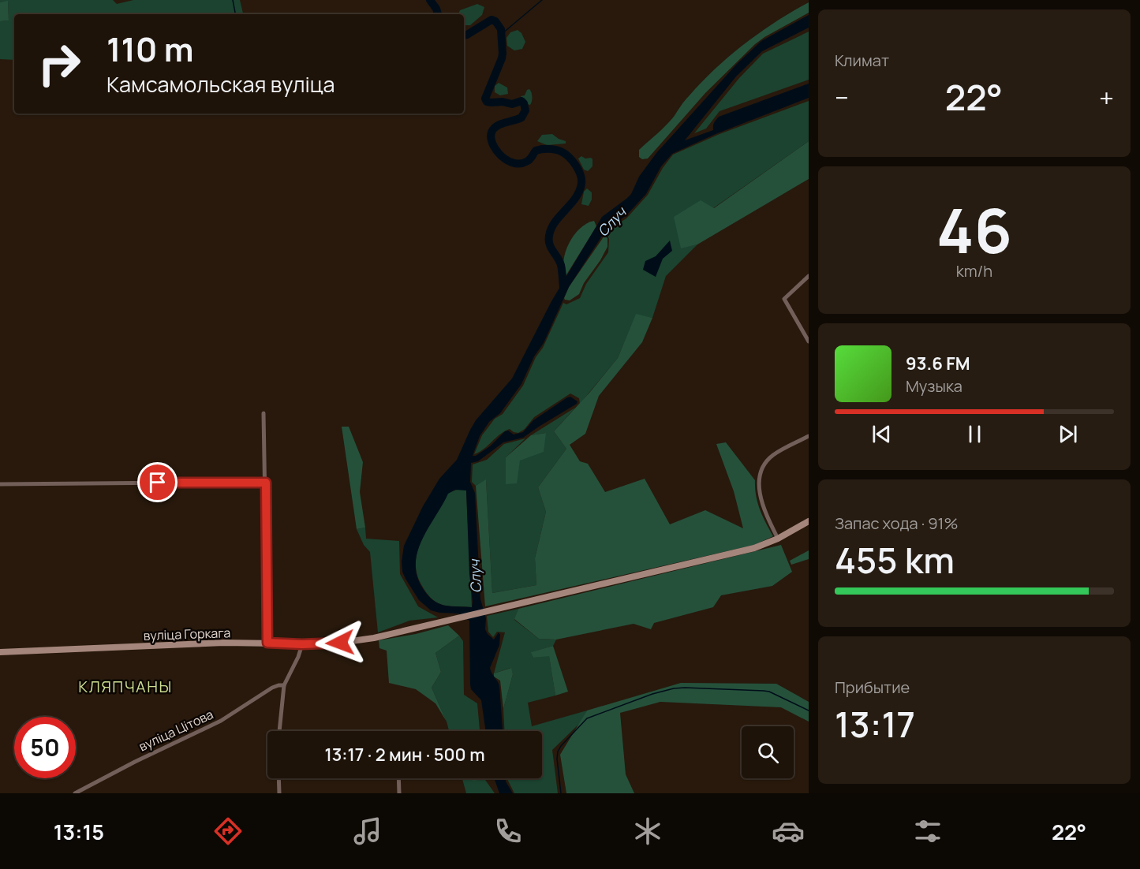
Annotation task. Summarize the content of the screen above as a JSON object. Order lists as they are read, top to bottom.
{
  "streets": {
    "main road": ["вуліца Горкага"],
    "street": ["вуліца Цітова"]
  },
  "districts": ["КЛЯПЧАНЫ"],
  "water": ["Случ"],
  "page": {
    "tile": [
      "Климат",
      ["46", "km/h"],
      ["Запас хода · 91%", "455 km"],
      ["Прибытие", "13:17"]
    ],
    "turn": ["110 m", "Камсамольская вуліца"],
    "heat": ["−", "22°", "+"],
    "song": ["93.6 FM", "Музыка"],
    "limit": "50",
    "trip": "13:17 · 2 мин · 500 m",
    "tabs": ["13:15", "22°"]
  }
}
